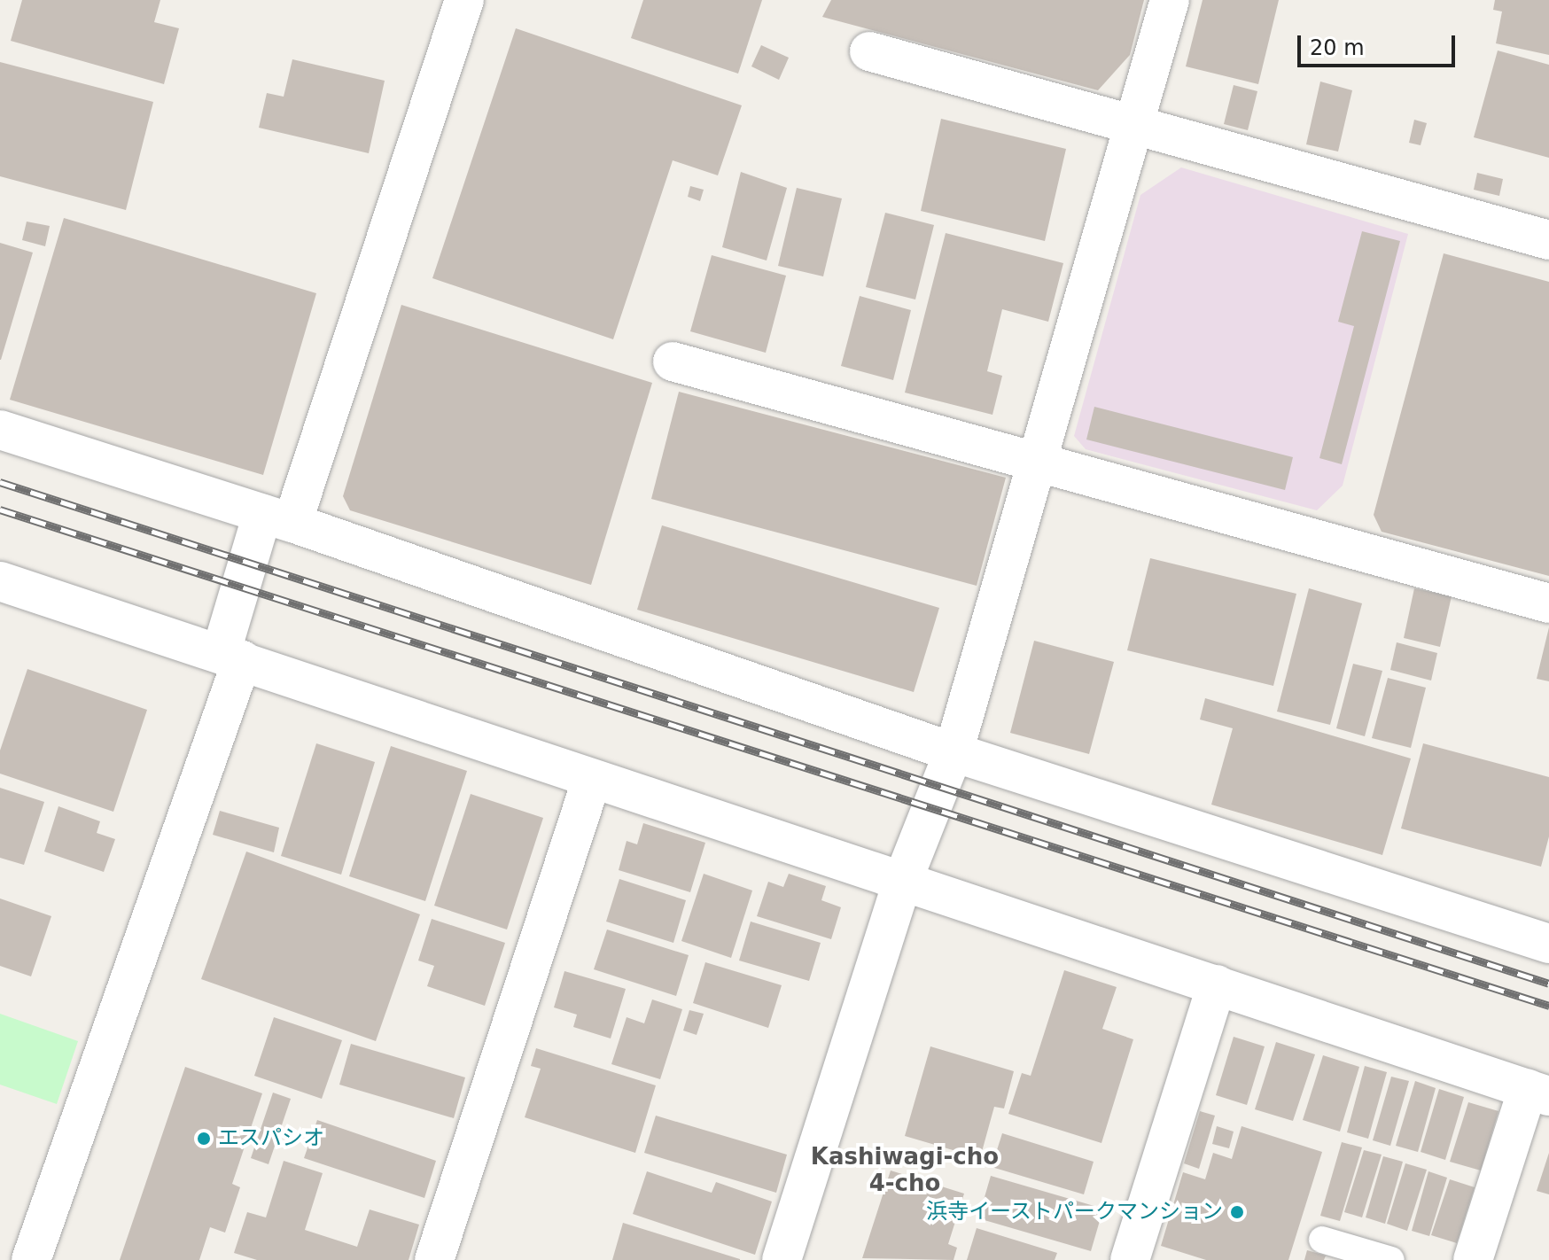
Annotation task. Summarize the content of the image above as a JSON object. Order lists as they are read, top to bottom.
{
  "districts": ["Kashiwagi-cho 4-cho"],
  "places": ["エスパシオ", "浜寺イーストパークマンション"],
  "scale_bar": "20 m"
}
